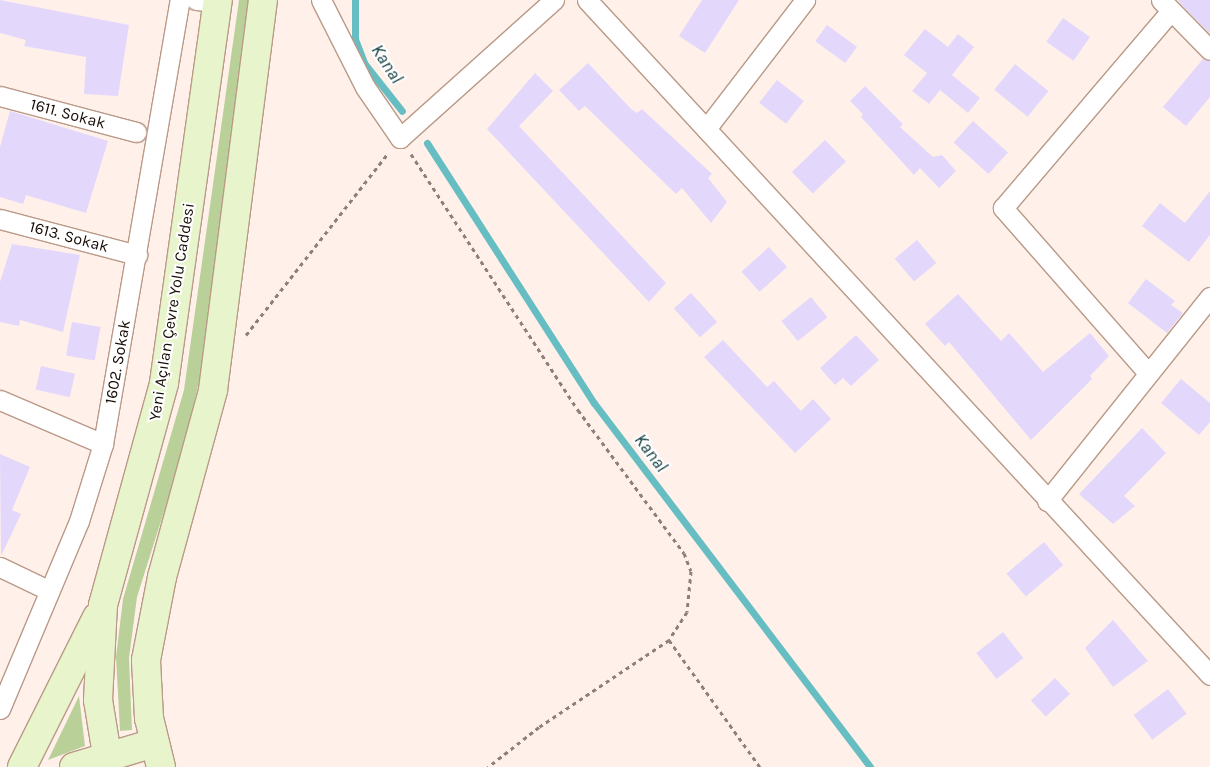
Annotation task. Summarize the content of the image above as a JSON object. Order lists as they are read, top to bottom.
{
  "streets": {
    "main road": ["Yeni Açılan Çevre Yolu Caddesi"],
    "street": ["1611. Sokak", "1613. Sokak", "1602. Sokak"]
  },
  "crossings": [
    ["1613. Sokak", "1602. Sokak"]
  ],
  "water": ["Kanal"]
}
